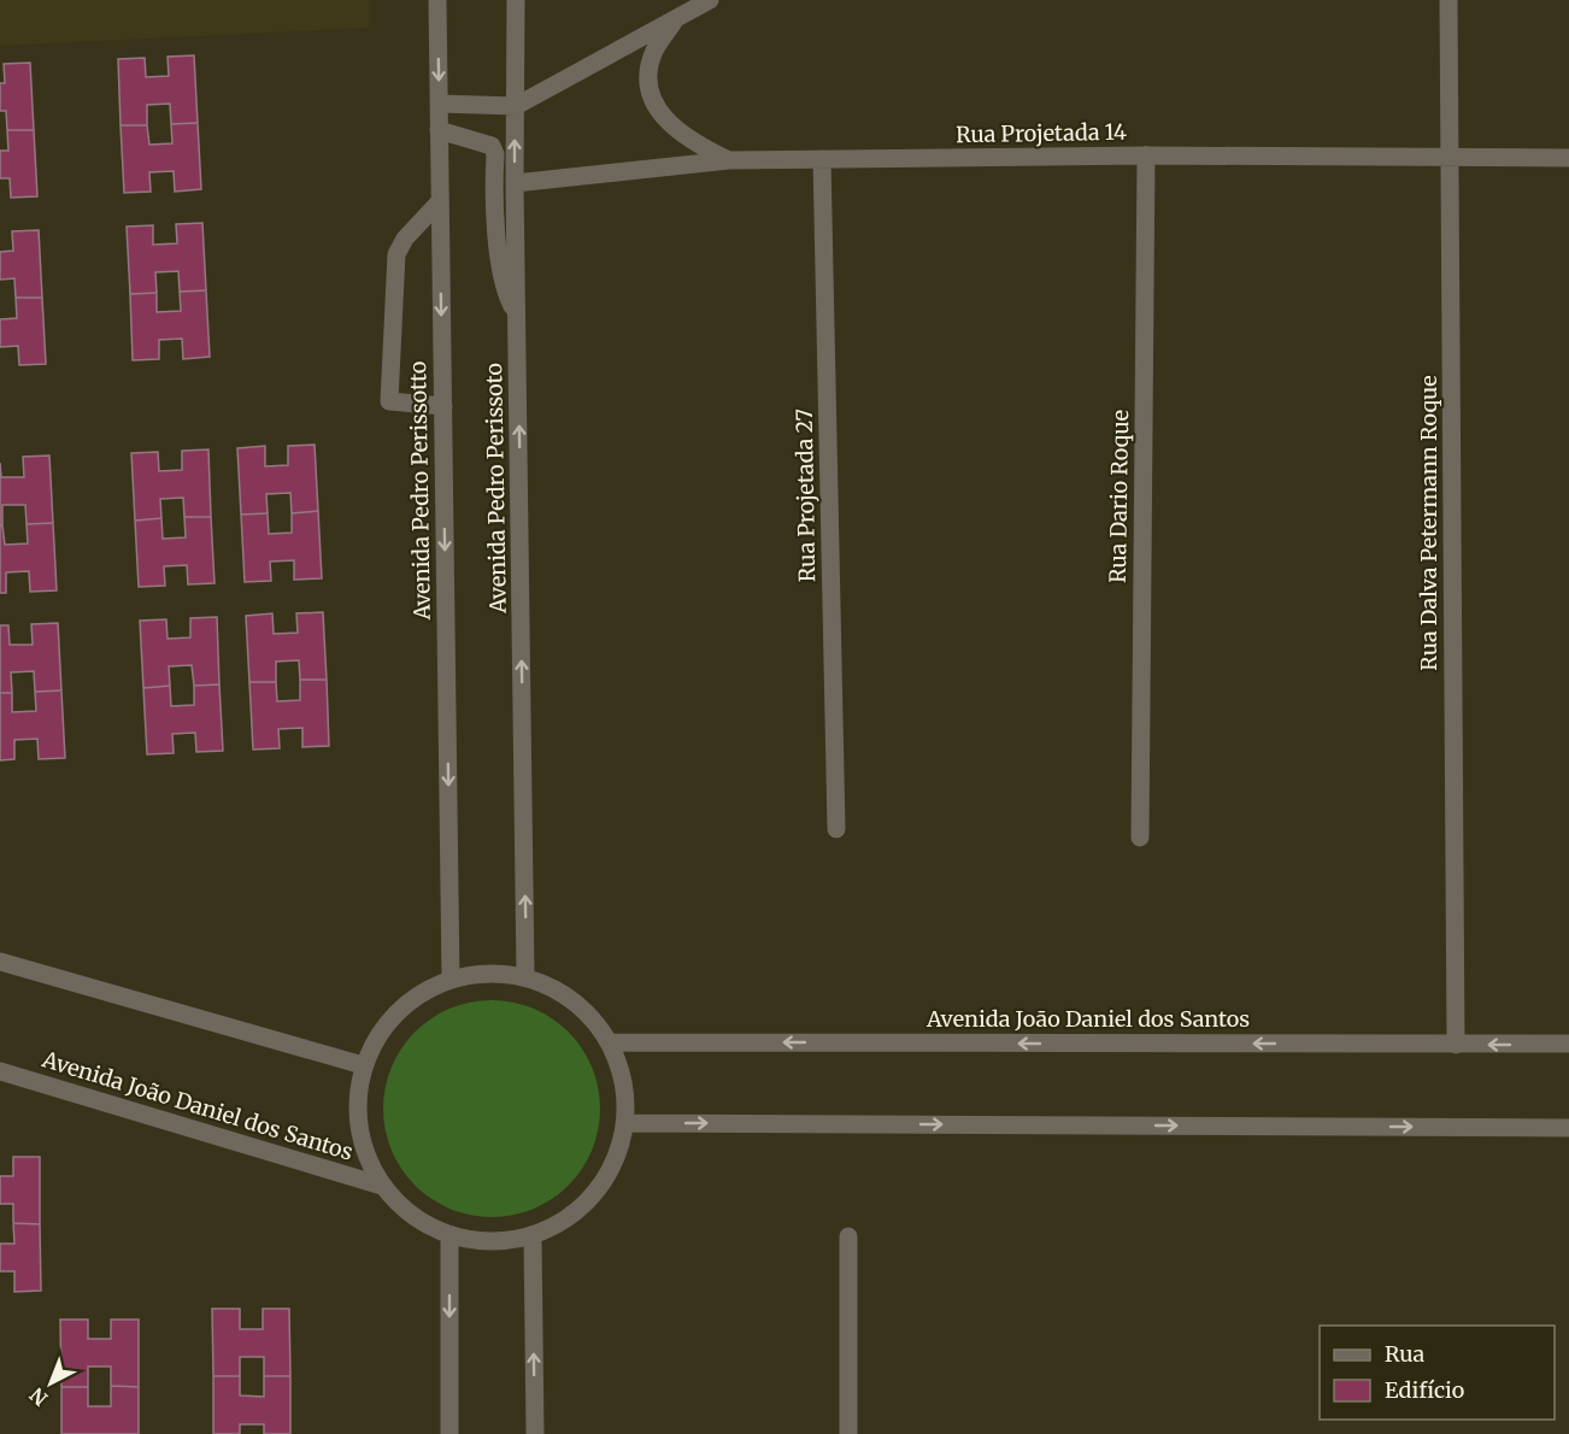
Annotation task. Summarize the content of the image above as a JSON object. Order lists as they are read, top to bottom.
{
  "streets": {
    "street": [
      "Rua Projetada 14",
      "Avenida Pedro Perissoto",
      "Avenida Pedro Perissotto",
      "Rua Projetada 27",
      "Rua Dario Roque",
      "Rua Dalva Petermann Roque",
      "Avenida João Daniel dos Santos"
    ]
  },
  "crossings": [
    ["Rua Projetada 14", "Avenida Pedro Perissoto"],
    ["Rua Projetada 14", "Rua Projetada 27"],
    ["Rua Projetada 14", "Rua Dario Roque"],
    ["Rua Projetada 14", "Rua Dalva Petermann Roque"],
    ["Rua Dalva Petermann Roque", "Avenida João Daniel dos Santos"]
  ],
  "one_way": ["Avenida Pedro Perissoto", "Avenida Pedro Perissotto"],
  "legend": ["Rua", "Edifício"],
  "north": "bottom left"
}
